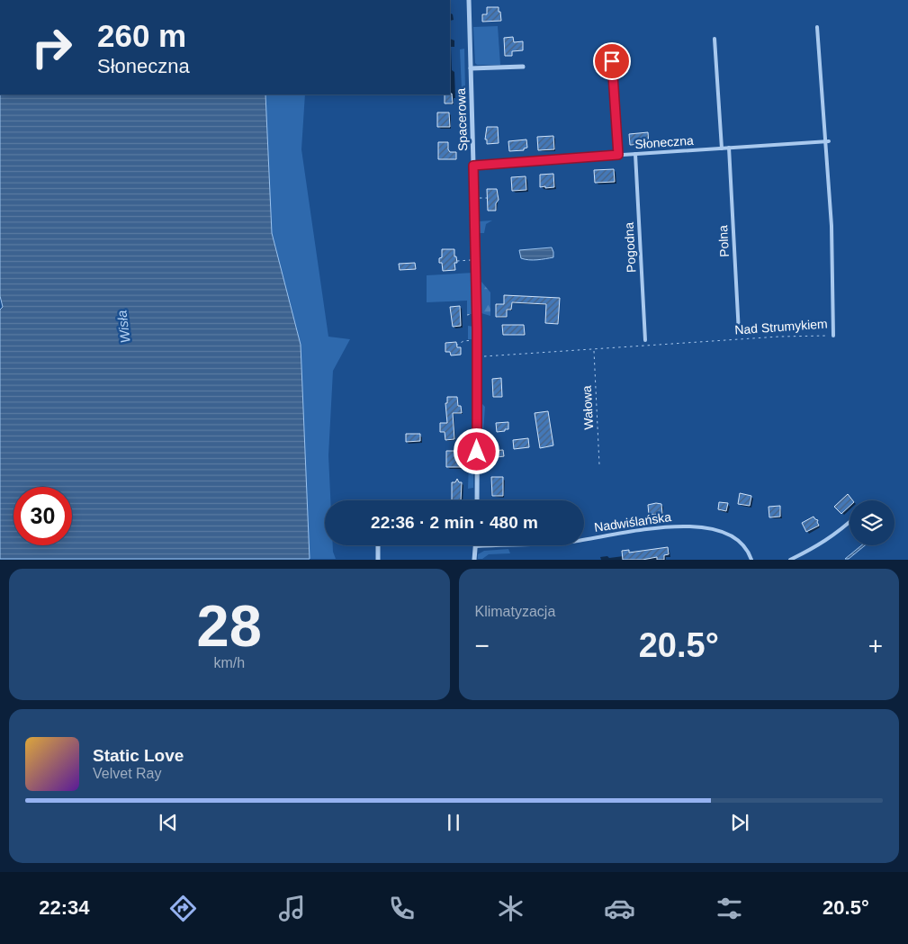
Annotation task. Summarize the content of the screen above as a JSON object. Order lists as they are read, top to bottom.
{
  "streets": {
    "street": ["Spacerowa"],
    "lane": [
      "Słoneczna",
      "Polna",
      "Pogodna",
      "Nad Strumykiem",
      "Nadwiślańska"
    ],
    "path": ["Wałowa"]
  },
  "crossings": [
    ["Spacerowa", "Słoneczna"],
    ["Spacerowa", "Nad Strumykiem"],
    ["Słoneczna", "Polna"],
    ["Słoneczna", "Pogodna"],
    ["Słoneczna", "Nad Strumykiem"],
    ["Nad Strumykiem", "Wałowa"]
  ],
  "water": ["Wisła"],
  "page": {
    "turn": ["260 m", "Słoneczna"],
    "limit": "30",
    "trip": "22:36 · 2 min · 480 m",
    "tile": [
      ["28", "km/h"],
      "Klimatyzacja"
    ],
    "heat": ["−", "20.5°", "+"],
    "song": ["Static Love", "Velvet Ray"],
    "tabs": ["22:34", "20.5°"]
  }
}
